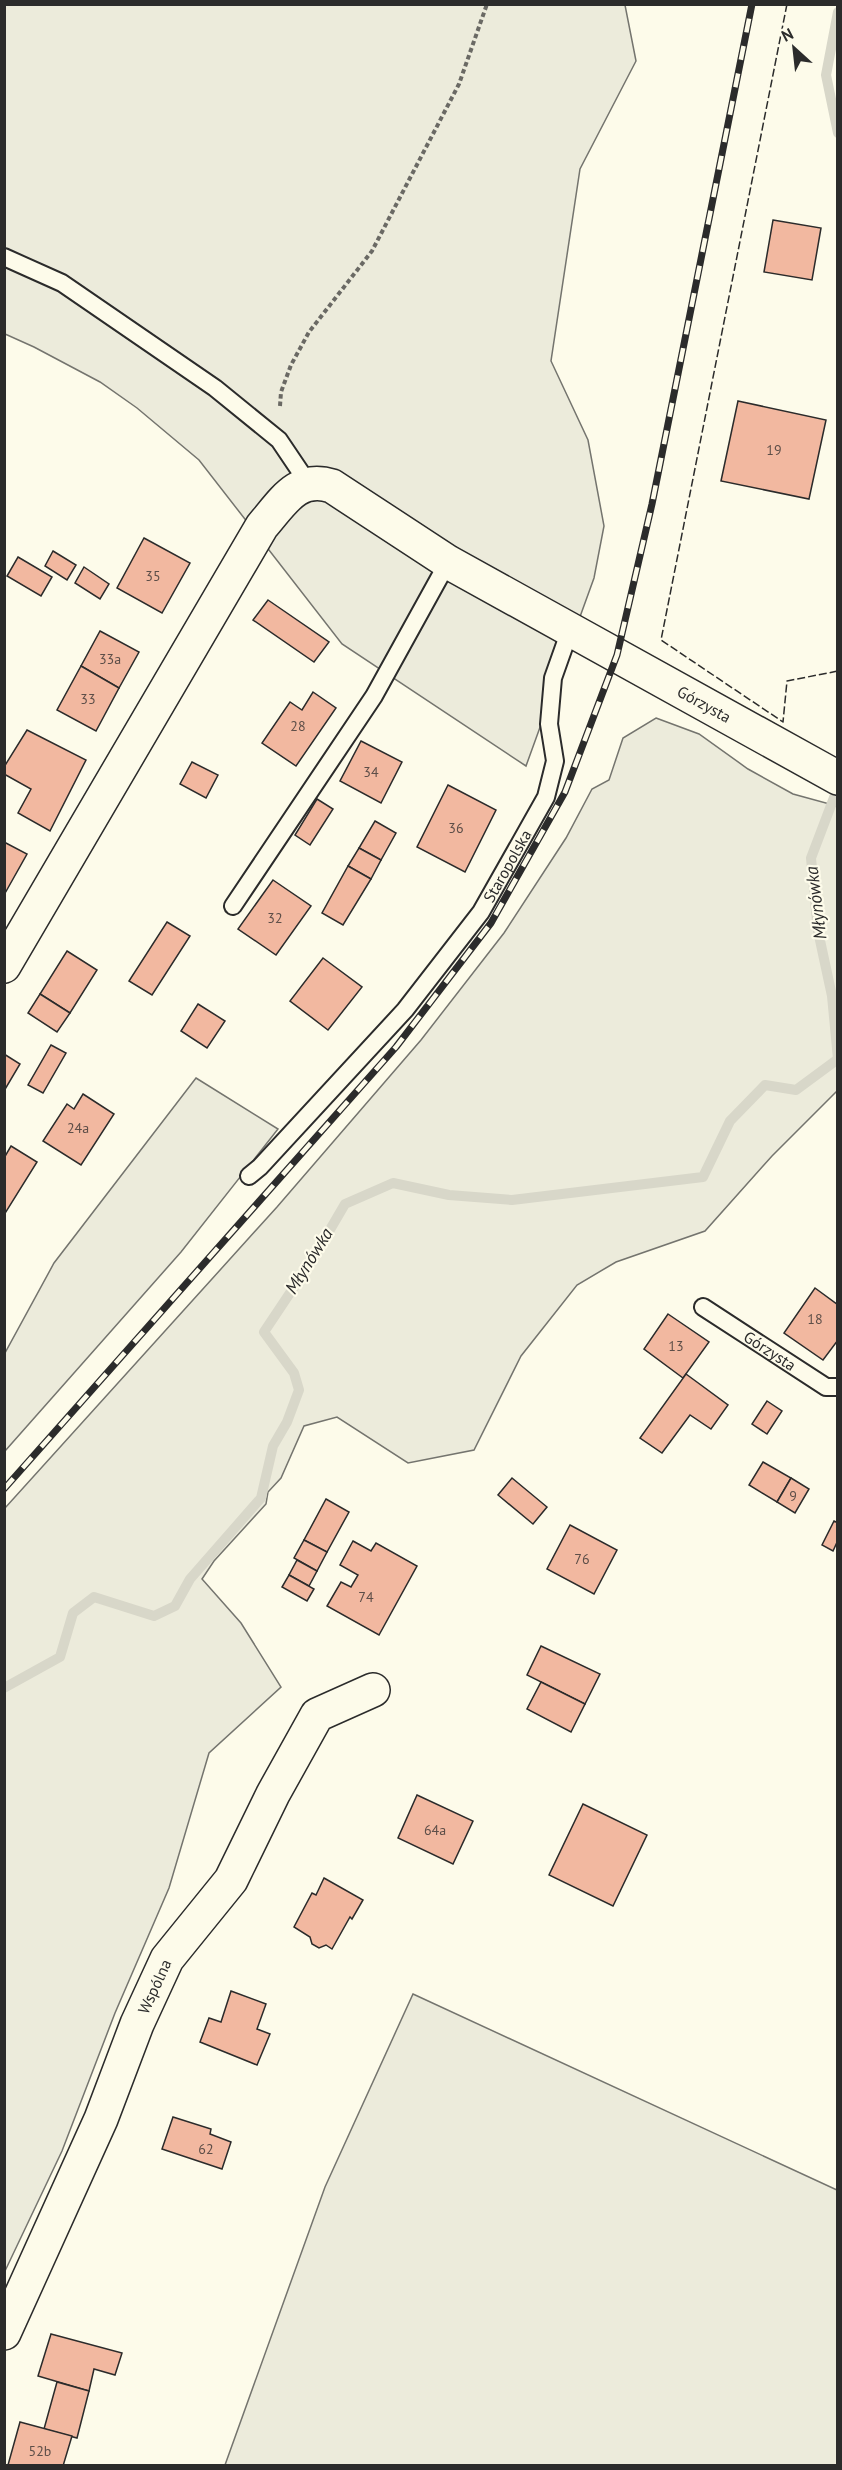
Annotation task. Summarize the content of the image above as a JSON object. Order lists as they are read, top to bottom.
{
  "streets": {
    "street": ["Górzysta", "Wspólna"],
    "lane": ["Staropolska"]
  },
  "crossings": [
    ["Górzysta", "Staropolska"]
  ],
  "water": ["Młynówka"],
  "house_numbers": [
    "19",
    "35",
    "33a",
    "33",
    "28",
    "34",
    "36",
    "32",
    "24a",
    "18",
    "13",
    "9",
    "76",
    "74",
    "64a",
    "62",
    "52b"
  ],
  "north": "top left"
}
